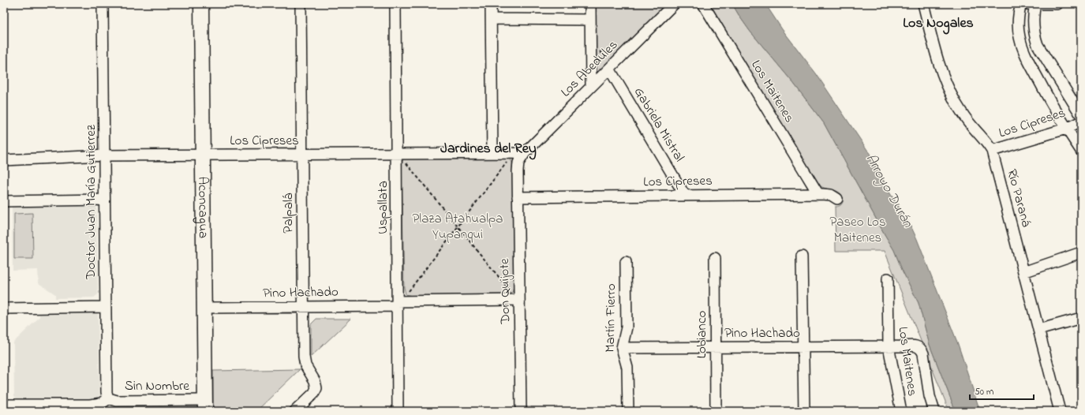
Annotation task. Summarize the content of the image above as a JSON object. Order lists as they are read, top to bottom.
{
  "streets": {
    "street": [
      "Los Abedules",
      "Los Maitenes",
      "Los Cipreses",
      "Gabriela Mistral",
      "Río Paraná",
      "Doctor Juan María Gutierrez",
      "Aconcagua",
      "Uspallata",
      "Palpalá",
      "Don Quijote",
      "Pino Hachado",
      "Martín Fierro",
      "Lobianco",
      "Sin Nombre"
    ]
  },
  "crossings": [
    ["Los Abedules", "Los Cipreses"],
    ["Los Abedules", "Gabriela Mistral"],
    ["Los Abedules", "Don Quijote"],
    ["Los Maitenes", "Los Cipreses"],
    ["Los Maitenes", "Pino Hachado"],
    ["Los Cipreses", "Gabriela Mistral"],
    ["Los Cipreses", "Río Paraná"],
    ["Los Cipreses", "Doctor Juan María Gutierrez"],
    ["Los Cipreses", "Aconcagua"],
    ["Los Cipreses", "Uspallata"],
    ["Los Cipreses", "Palpalá"],
    ["Los Cipreses", "Don Quijote"],
    ["Doctor Juan María Gutierrez", "Sin Nombre"],
    ["Aconcagua", "Pino Hachado"],
    ["Aconcagua", "Sin Nombre"],
    ["Uspallata", "Pino Hachado"],
    ["Palpalá", "Pino Hachado"],
    ["Don Quijote", "Pino Hachado"],
    ["Pino Hachado", "Martín Fierro"],
    ["Pino Hachado", "Lobianco"]
  ],
  "districts": ["Los Nogales", "Jardines del Rey"],
  "water": ["Arroyo Durán"],
  "parks": ["Plaza Atahualpa Yupanqui", "Paseo Los Maitenes"],
  "scale_bar": "50 m"
}
